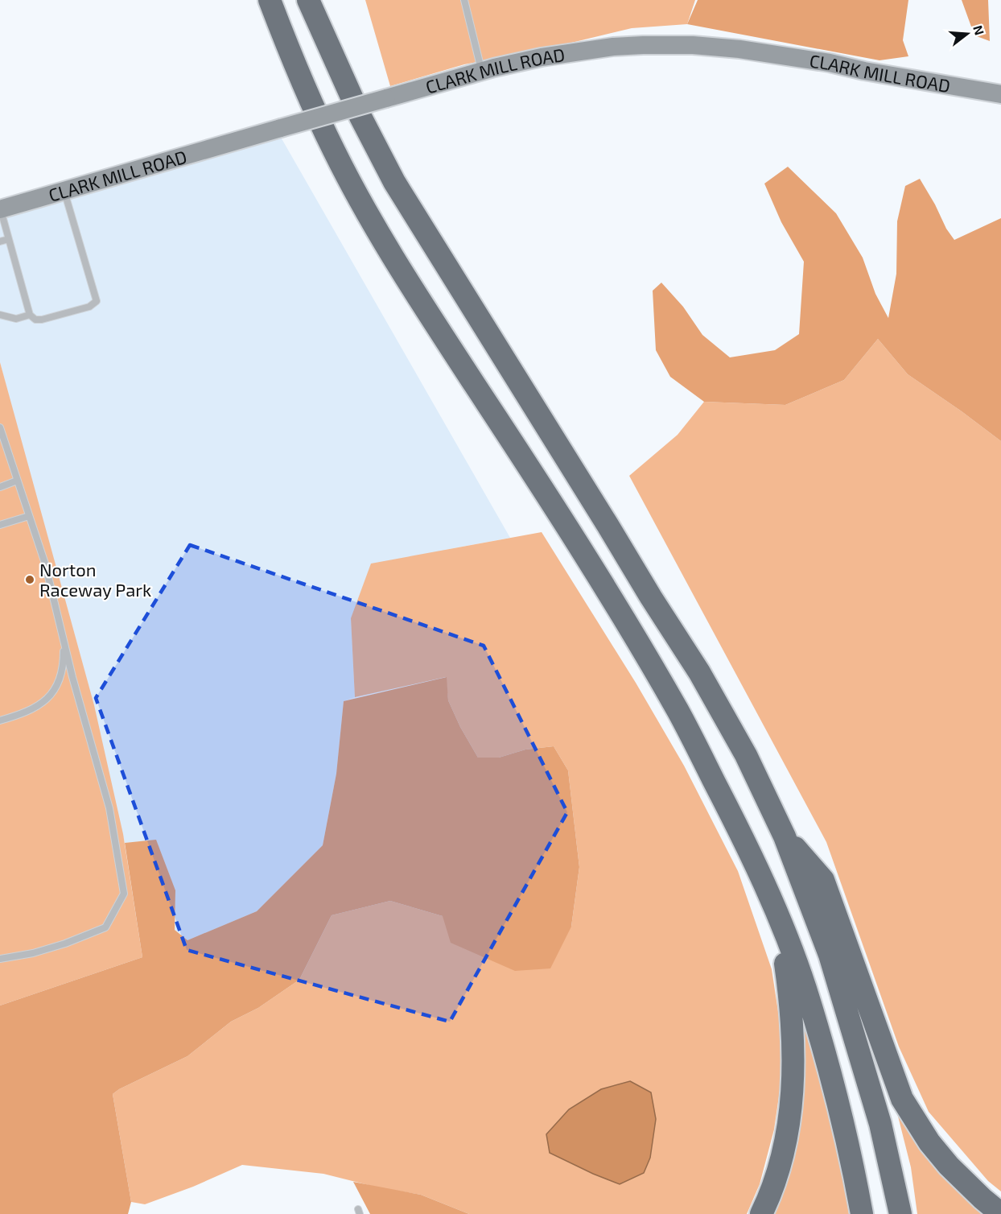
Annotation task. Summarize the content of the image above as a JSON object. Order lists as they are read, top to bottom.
{
  "streets": {
    "street": ["CLARK MILL ROAD"]
  },
  "places": ["Norton Raceway Park"],
  "north": "right"
}
